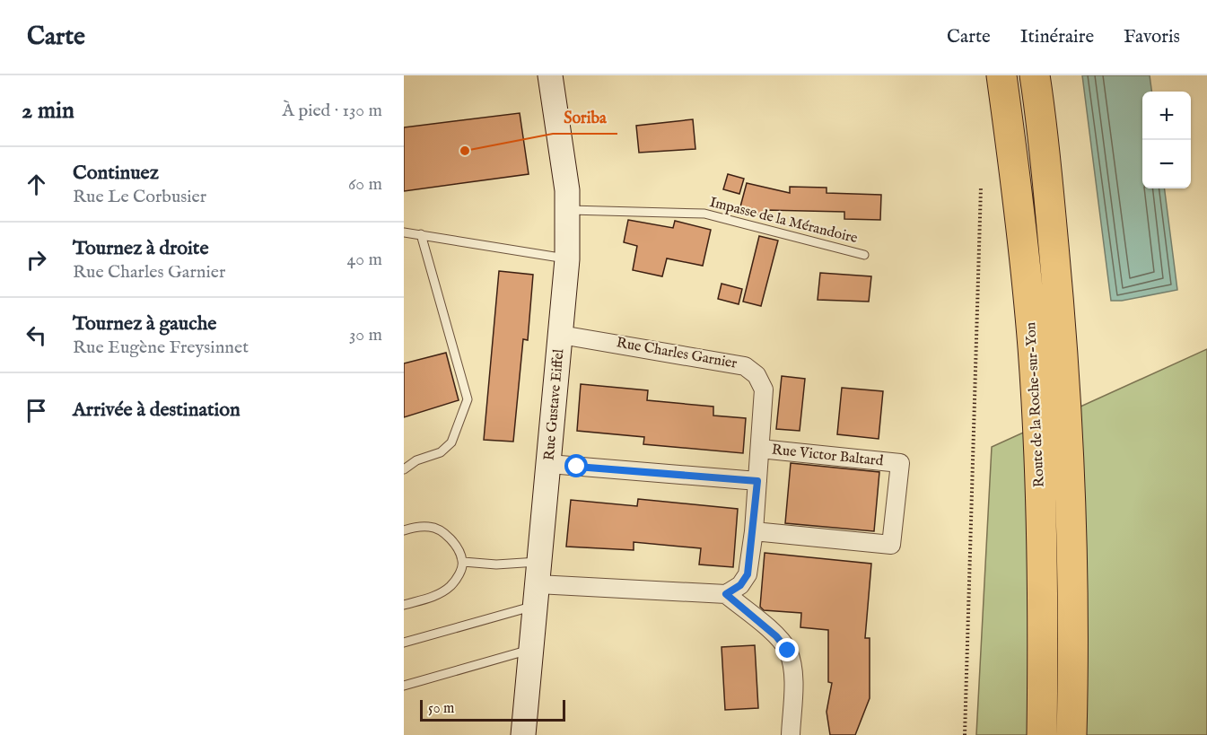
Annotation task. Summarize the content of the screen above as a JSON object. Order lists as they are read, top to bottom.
{
  "streets": {
    "highway": ["Route de la Roche-sur-Yon"],
    "street": ["Rue Charles Garnier", "Rue Gustave Eiffel", "Rue Victor Baltard"],
    "lane": ["Impasse de la Mérandoire"]
  },
  "crossings": [
    ["Impasse de la Mérandoire", "Rue Gustave Eiffel"],
    ["Rue Charles Garnier", "Rue Gustave Eiffel"],
    ["Rue Charles Garnier", "Rue Victor Baltard"]
  ],
  "places": ["Soriba"],
  "scale_bar": "50 m",
  "page": {
    "header": "Carte",
    "nav": ["Carte", "Itinéraire", "Favoris"],
    "heading": ["2 min", "À pied · 130 m"],
    "map_buttons": ["+", "−"],
    "list": [
      ["Continuez", "Rue Le Corbusier", "60 m"],
      ["Tournez à droite", "Rue Charles Garnier", "40 m"],
      ["Tournez à gauche", "Rue Eugène Freysinnet", "30 m"],
      "Arrivée à destination"
    ],
    "scale": "50 m"
  }
}
